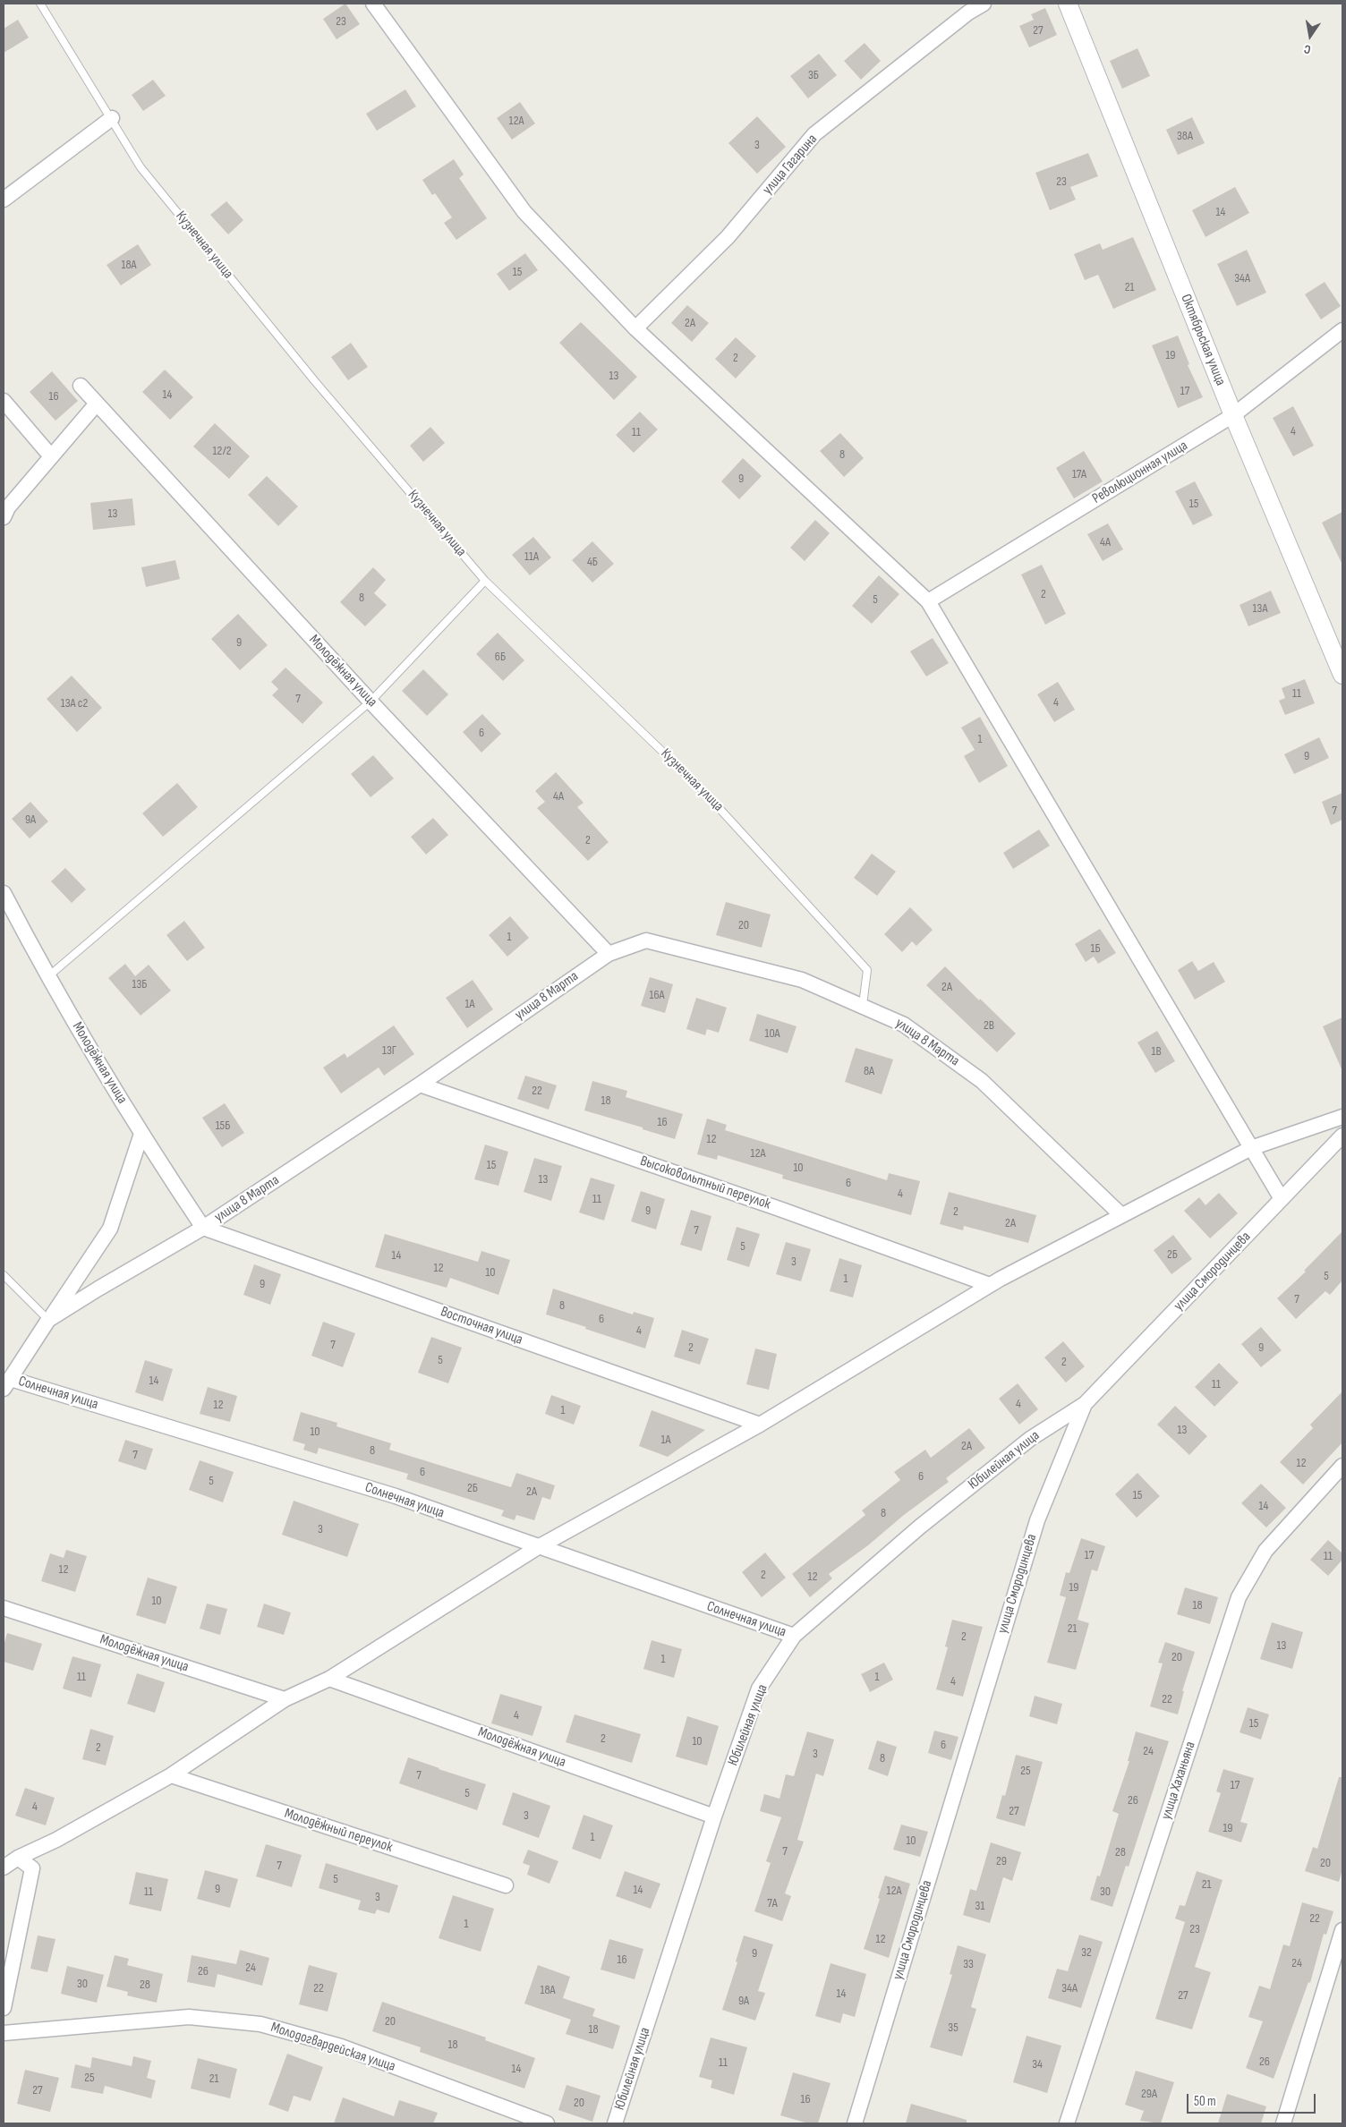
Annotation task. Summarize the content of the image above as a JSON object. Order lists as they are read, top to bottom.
{
  "streets": {
    "street": [
      "улица Гагарина",
      "Октябрьская улица",
      "Революционная улица",
      "Молодёжная улица",
      "улица 8 Марта",
      "Высоковольтный переулок",
      "улица Смородинцева",
      "Восточная улица",
      "Солнечная улица",
      "Юбилейная улица",
      "улица Хаханьяна",
      "Молодёжный переулок",
      "Молодогвардейская улица"
    ],
    "lane": ["Кузнечная улица"]
  },
  "crossings": [
    ["Кузнечная улица", "улица 8 Марта"],
    ["Октябрьская улица", "Революционная улица"],
    ["Молодёжная улица", "улица 8 Марта"],
    ["Молодёжная улица", "Восточная улица"],
    ["Молодёжная улица", "Юбилейная улица"],
    ["улица 8 Марта", "Высоковольтный переулок"],
    ["улица 8 Марта", "Восточная улица"],
    ["улица 8 Марта", "Солнечная улица"],
    ["улица Смородинцева", "Юбилейная улица"],
    ["Солнечная улица", "Юбилейная улица"]
  ],
  "house_numbers": [
    "23",
    "27",
    "3Б",
    "12А",
    "38А",
    "3",
    "23",
    "14",
    "18А",
    "15",
    "34А",
    "21",
    "2А",
    "19",
    "2",
    "13",
    "17",
    "14",
    "16",
    "4",
    "11",
    "12/2",
    "8",
    "17А",
    "9",
    "15",
    "13",
    "4А",
    "11А",
    "4Б",
    "2",
    "8",
    "5",
    "13А",
    "9",
    "6Б",
    "11",
    "7",
    "4",
    "13А с2",
    "6",
    "1",
    "9",
    "4А",
    "7",
    "9А",
    "2",
    "20",
    "1",
    "1Б",
    "13Б",
    "2А",
    "16А",
    "1А",
    "2В",
    "10А",
    "13Г",
    "1В",
    "8А",
    "22",
    "18",
    "16",
    "15Б",
    "12",
    "12А",
    "15",
    "10",
    "13",
    "6",
    "4",
    "11",
    "9",
    "2",
    "2А",
    "7",
    "5",
    "2Б",
    "14",
    "3",
    "12",
    "10",
    "5",
    "1",
    "9",
    "7",
    "8",
    "6",
    "4",
    "7",
    "2",
    "9",
    "5",
    "2",
    "14",
    "11",
    "4",
    "12",
    "1",
    "13",
    "10",
    "1А",
    "2А",
    "8",
    "7",
    "12",
    "6",
    "6",
    "5",
    "2Б",
    "2А",
    "15",
    "14",
    "8",
    "3",
    "17",
    "11",
    "12",
    "2",
    "12",
    "19",
    "10",
    "18",
    "21",
    "2",
    "13",
    "20",
    "1",
    "11",
    "1",
    "4",
    "22",
    "4",
    "15",
    "2",
    "10",
    "6",
    "2",
    "24",
    "3",
    "8",
    "25",
    "7",
    "17",
    "5",
    "26",
    "4",
    "27",
    "3",
    "19",
    "1",
    "10",
    "7",
    "28",
    "29",
    "20",
    "7",
    "5",
    "21",
    "9",
    "14",
    "12А",
    "11",
    "30",
    "3",
    "7А",
    "31",
    "22",
    "1",
    "23",
    "12",
    "32",
    "9",
    "16",
    "24",
    "33",
    "24",
    "26",
    "30",
    "28",
    "22",
    "34А",
    "18А",
    "14",
    "27",
    "9А",
    "20",
    "35",
    "18",
    "18",
    "26",
    "11",
    "34",
    "14",
    "25",
    "21",
    "27",
    "29А",
    "16",
    "20"
  ],
  "scale_bar": "50 m",
  "north": "bottom"
}
